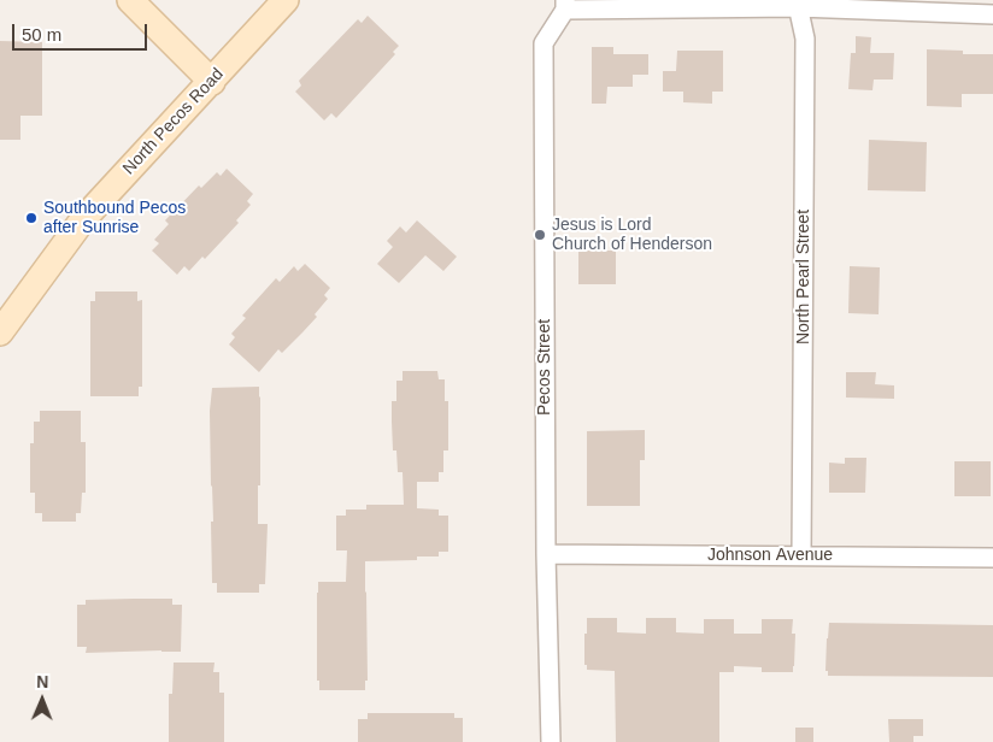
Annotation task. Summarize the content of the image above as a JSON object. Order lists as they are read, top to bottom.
{
  "streets": {
    "main road": ["North Pecos Road"],
    "street": ["North Pearl Street", "Pecos Street", "Johnson Avenue"]
  },
  "crossings": [
    ["North Pearl Street", "Johnson Avenue"],
    ["Pecos Street", "Johnson Avenue"]
  ],
  "places": ["Southbound Pecos after Sunrise", "Jesus is Lord Church of Henderson"],
  "scale_bar": "50 m",
  "north": "top"
}
